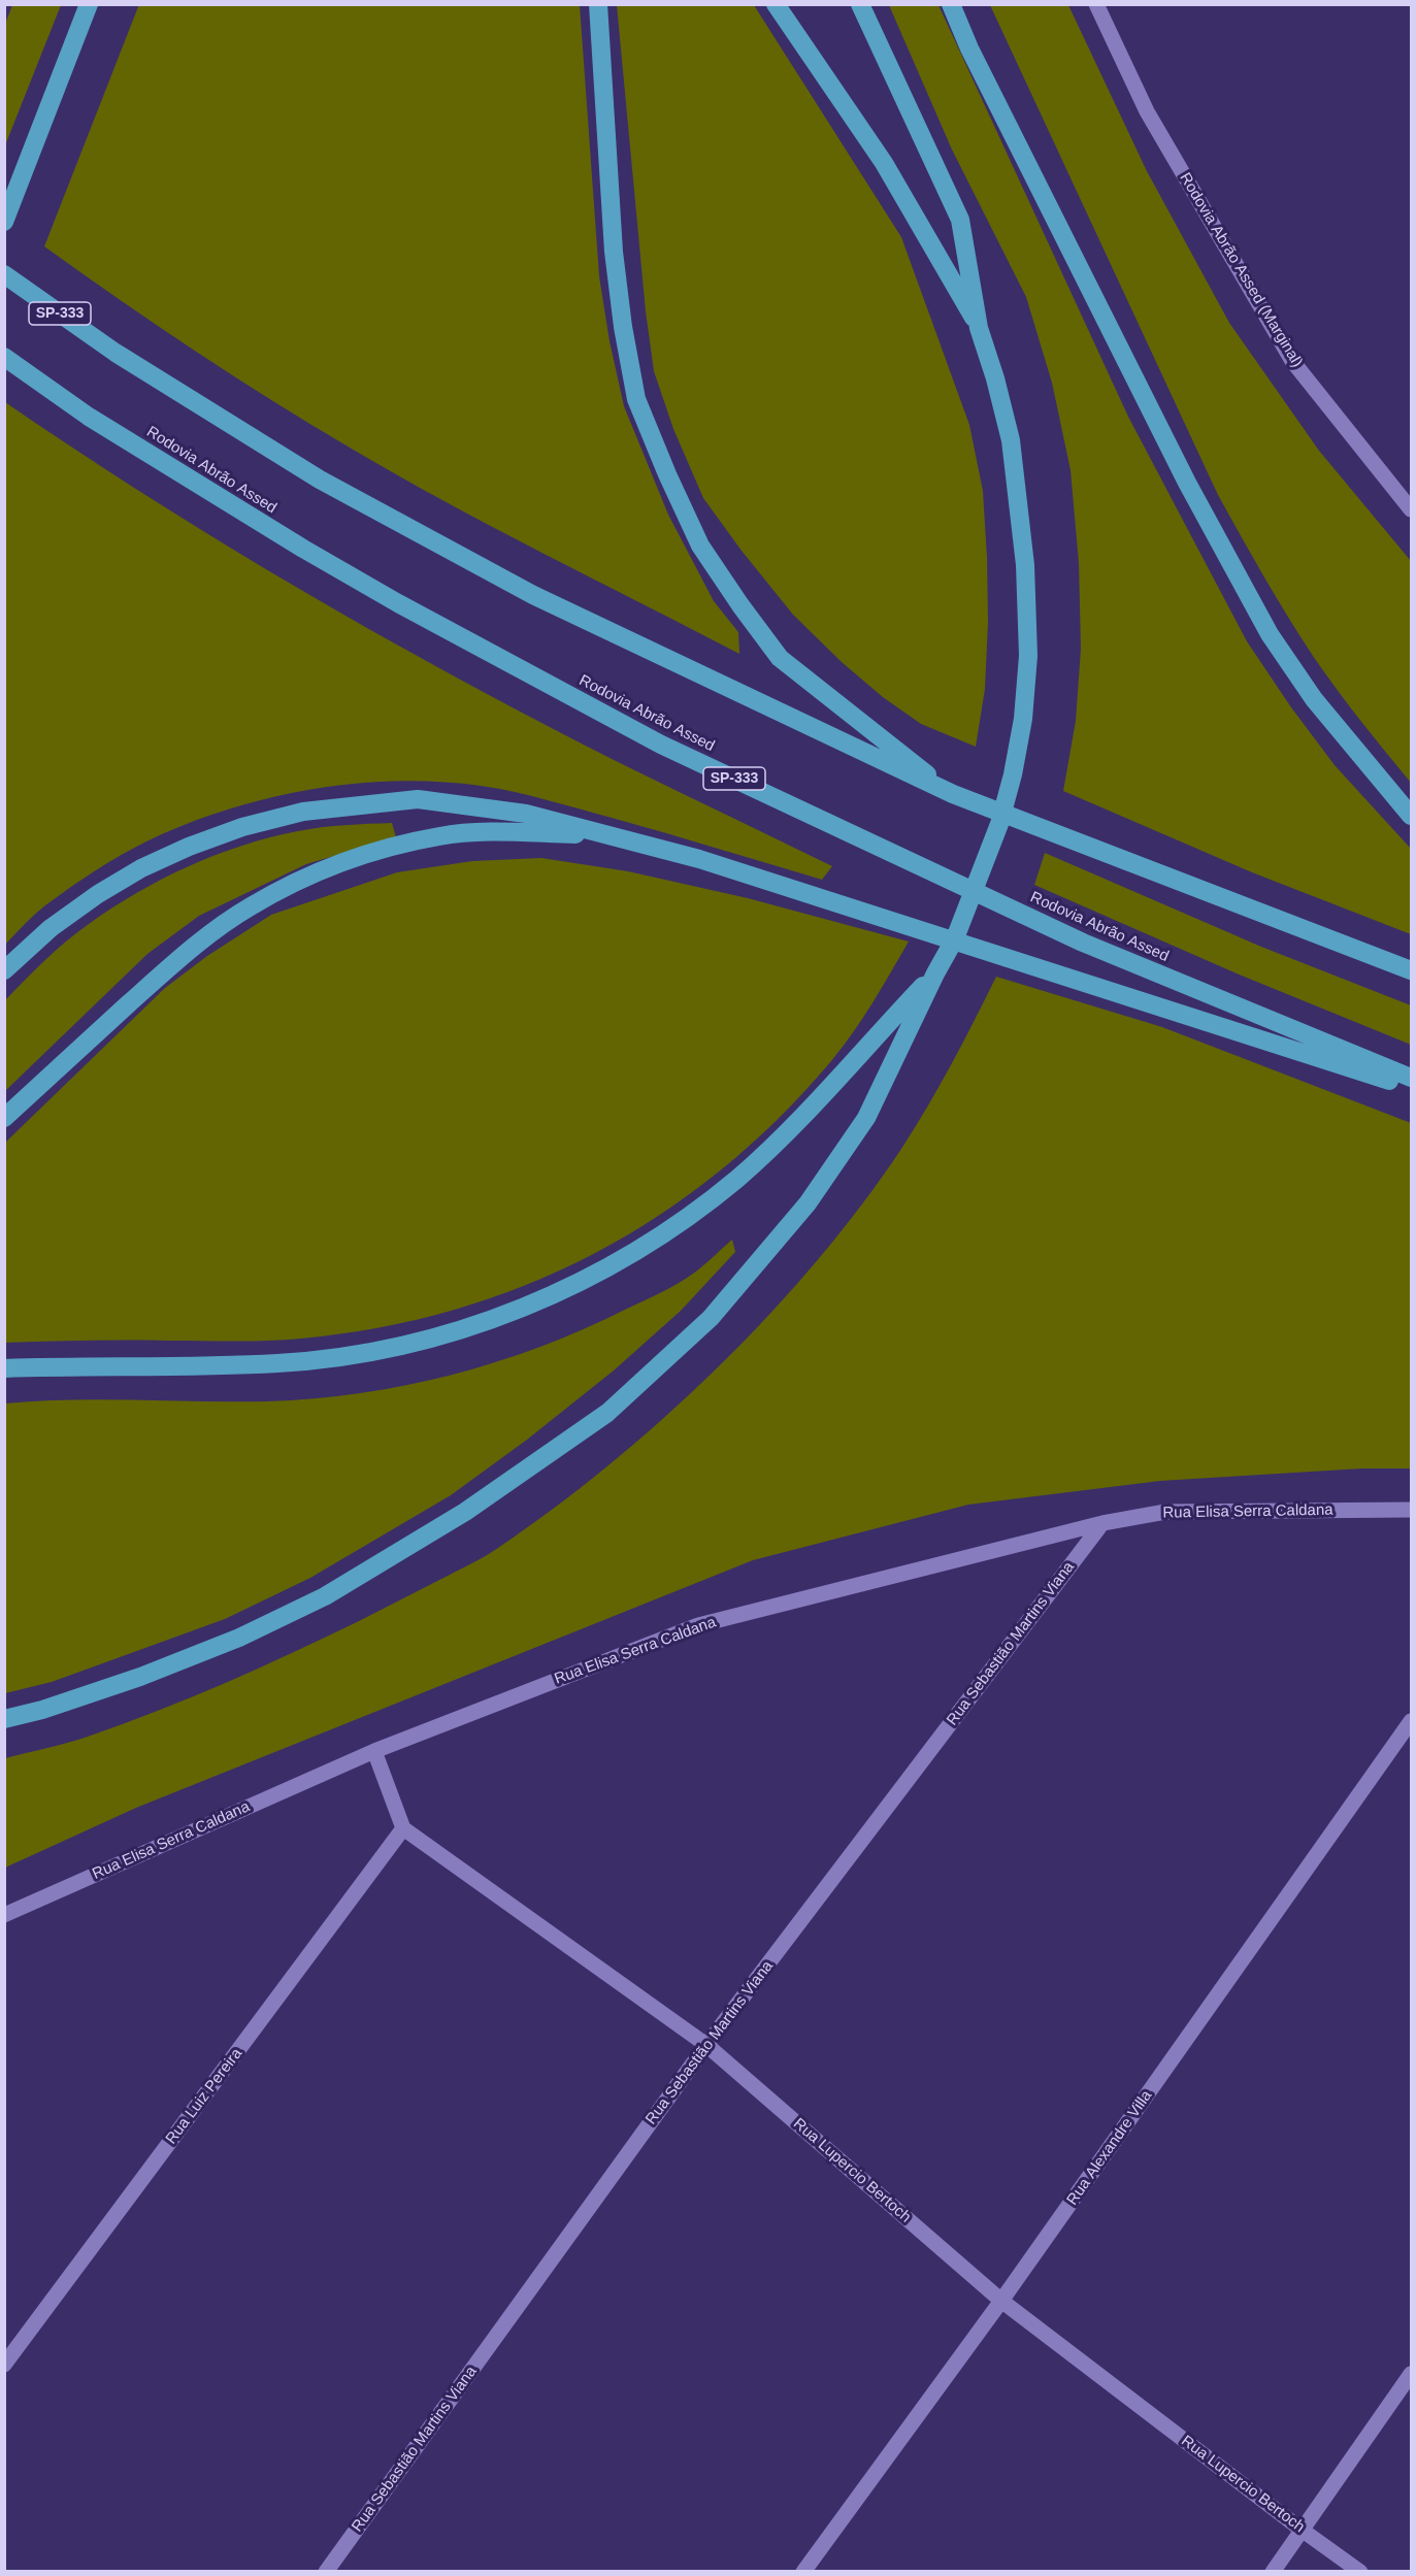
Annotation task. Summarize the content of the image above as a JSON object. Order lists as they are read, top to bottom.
{
  "streets": {
    "highway": ["SP-333", "Rodovia Abrão Assed"],
    "street": [
      "Rodovia Abrão Assed (Marginal)",
      "Rua Elisa Serra Caldana",
      "Rua Sebastião Martins Viana",
      "Rua Luiz Pereira",
      "Rua Alexandre Villa",
      "Rua Lupercio Bertoch"
    ]
  },
  "crossings": [
    ["Rua Elisa Serra Caldana", "Rua Sebastião Martins Viana"],
    ["Rua Sebastião Martins Viana", "Rua Lupercio Bertoch"],
    ["Rua Luiz Pereira", "Rua Lupercio Bertoch"],
    ["Rua Alexandre Villa", "Rua Lupercio Bertoch"]
  ]
}
